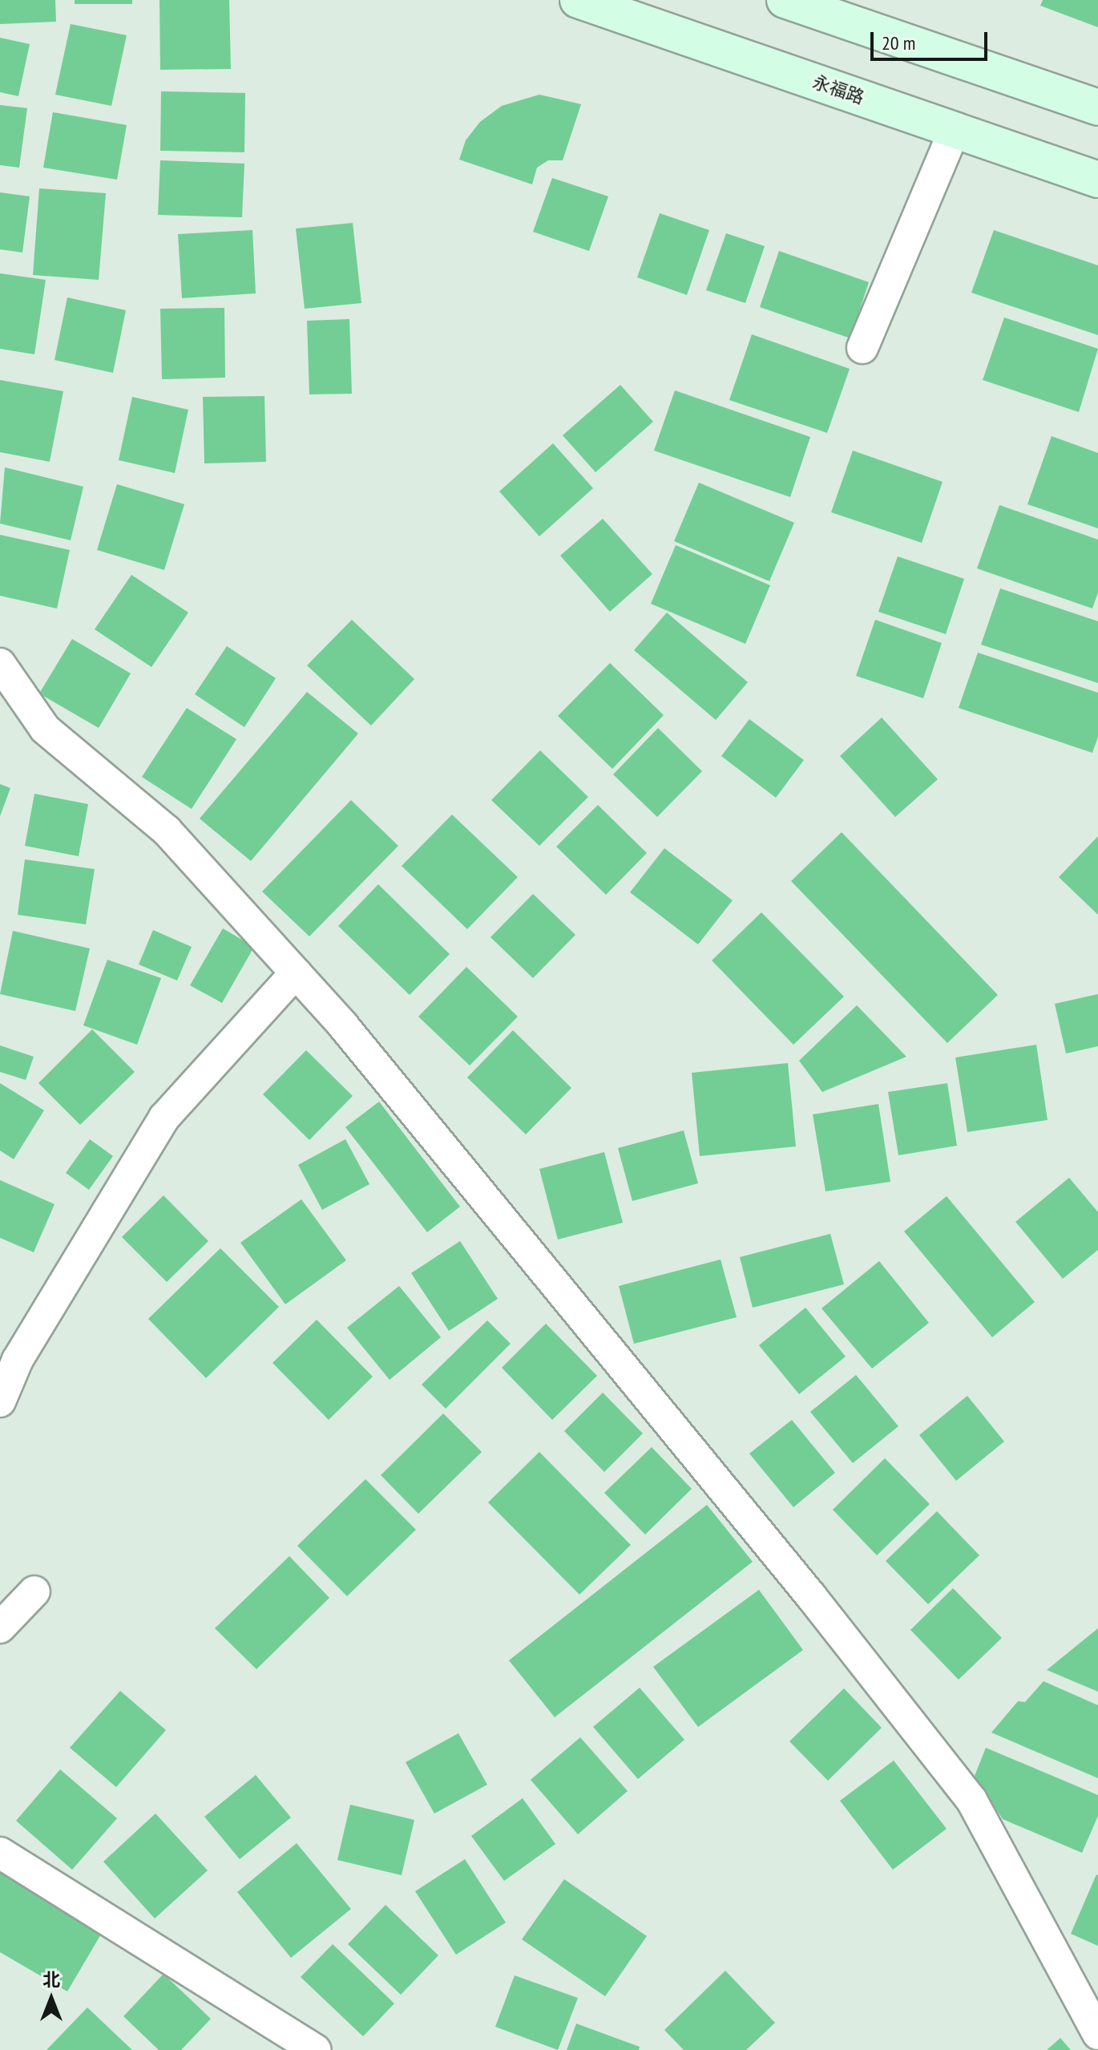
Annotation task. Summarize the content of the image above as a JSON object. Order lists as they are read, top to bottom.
{
  "streets": {
    "street": ["永福路"]
  },
  "scale_bar": "20 m",
  "north": "top"
}
